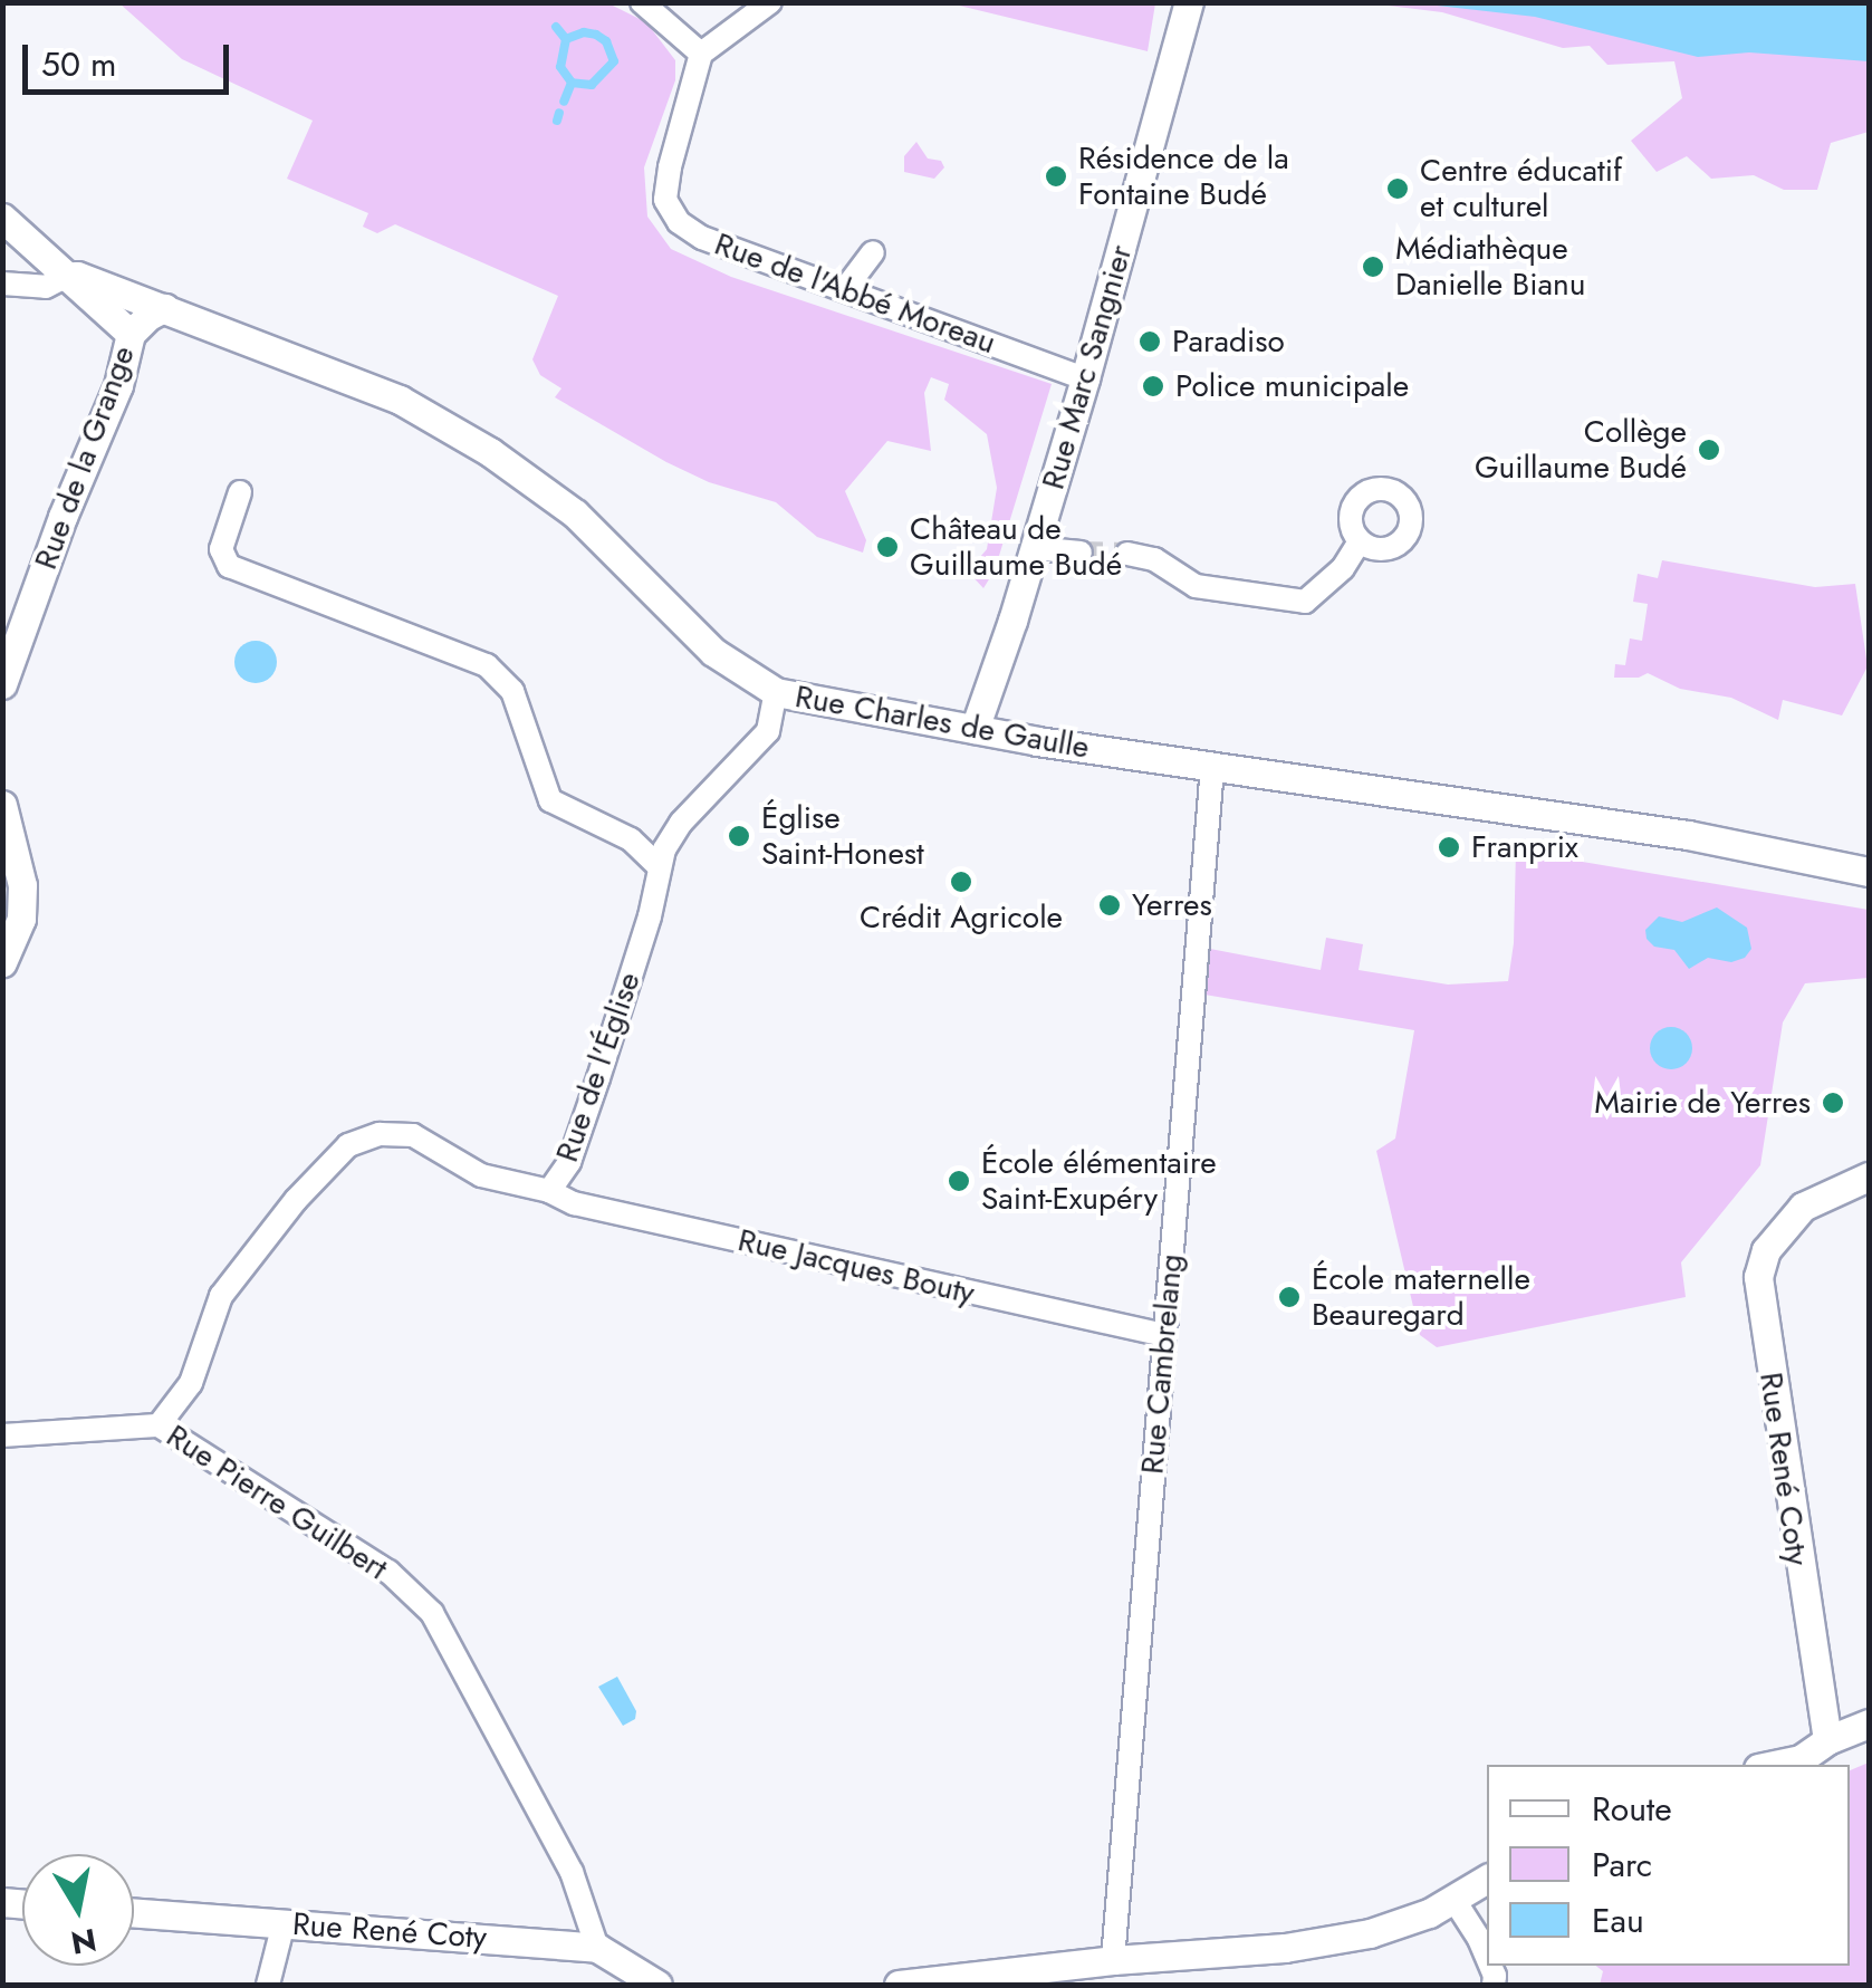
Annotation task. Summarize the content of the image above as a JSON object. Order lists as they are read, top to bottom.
{
  "streets": {
    "street": [
      "Rue de l'Abbé Moreau",
      "Rue Marc Sangnier",
      "Rue de la Grange",
      "Rue Charles de Gaulle",
      "Rue de l'Église",
      "Rue Jacques Bouty",
      "Rue Cambrelang",
      "Rue René Coty",
      "Rue Pierre Guilbert"
    ]
  },
  "crossings": [
    ["Rue de l'Abbé Moreau", "Rue Marc Sangnier"],
    ["Rue Marc Sangnier", "Rue Charles de Gaulle"],
    ["Rue de la Grange", "Rue Charles de Gaulle"],
    ["Rue Charles de Gaulle", "Rue de l'Église"],
    ["Rue Charles de Gaulle", "Rue Cambrelang"],
    ["Rue de l'Église", "Rue Jacques Bouty"],
    ["Rue de l'Église", "Rue Pierre Guilbert"],
    ["Rue Jacques Bouty", "Rue Cambrelang"],
    ["Rue René Coty", "Rue Pierre Guilbert"]
  ],
  "places": [
    "Résidence de la Fontaine Budé",
    "Centre éducatif et culturel",
    "Médiathèque Danielle Bianu",
    "Paradiso",
    "Police municipale",
    "Collège Guillaume Budé",
    "Château de Guillaume Budé",
    "Église Saint-Honest",
    "Franprix",
    "Crédit Agricole",
    "Yerres",
    "Mairie de Yerres",
    "École élémentaire Saint-Exupéry",
    "École maternelle Beauregard"
  ],
  "legend": ["Route", "Parc", "Eau"],
  "scale_bar": "50 m",
  "north": "bottom"
}
